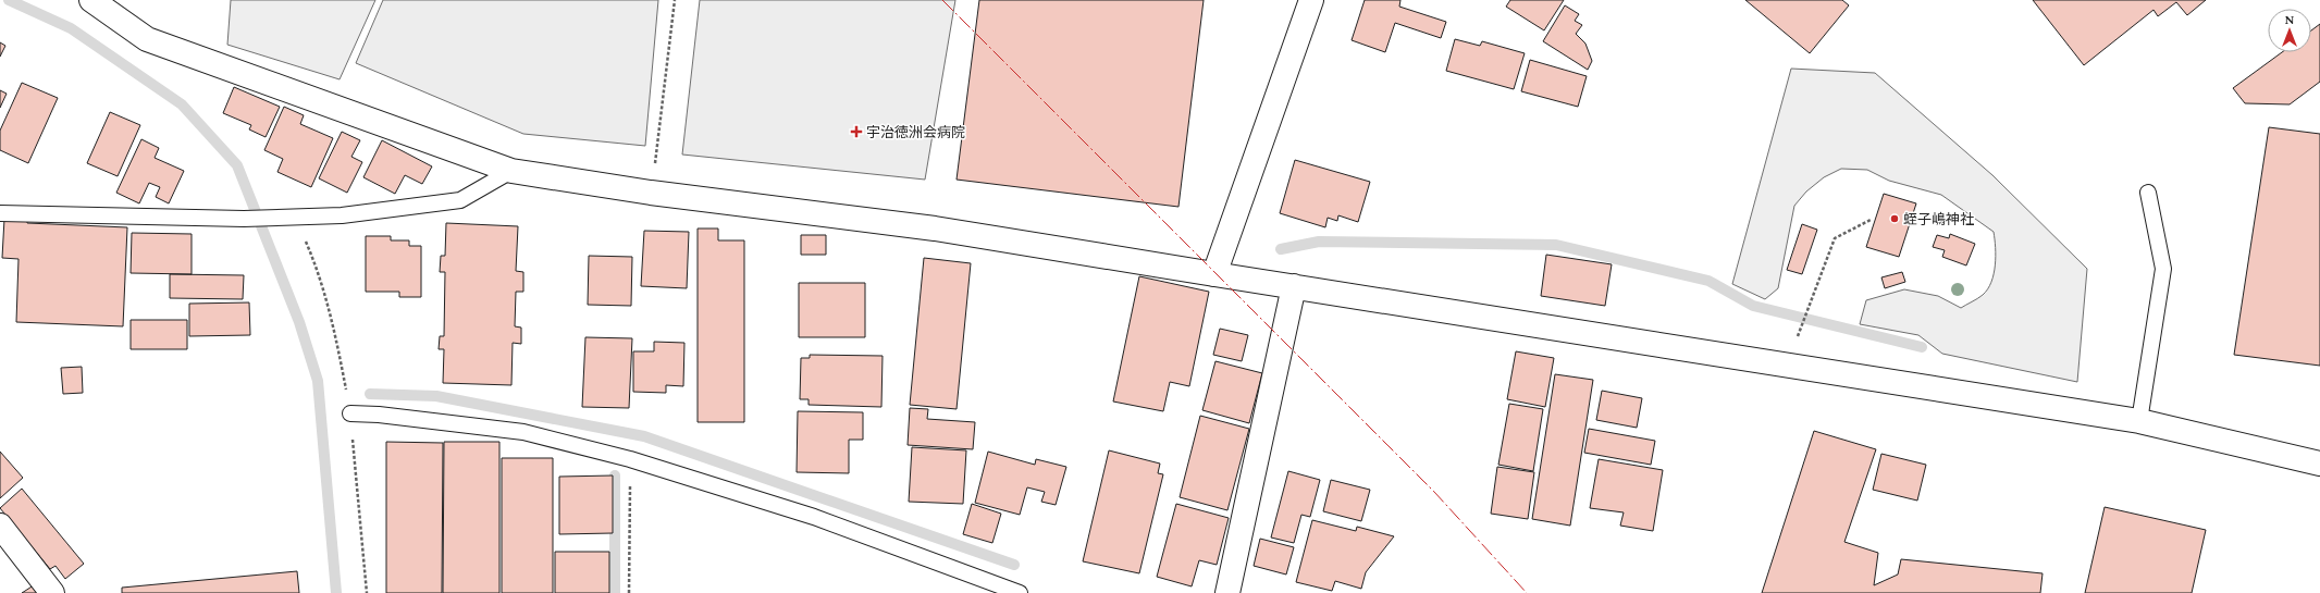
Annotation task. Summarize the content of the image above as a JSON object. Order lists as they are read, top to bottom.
{
  "places": {
    "health": ["宇治徳洲会病院"],
    "other": ["蛭子嶋神社"]
  },
  "north": "top"
}
